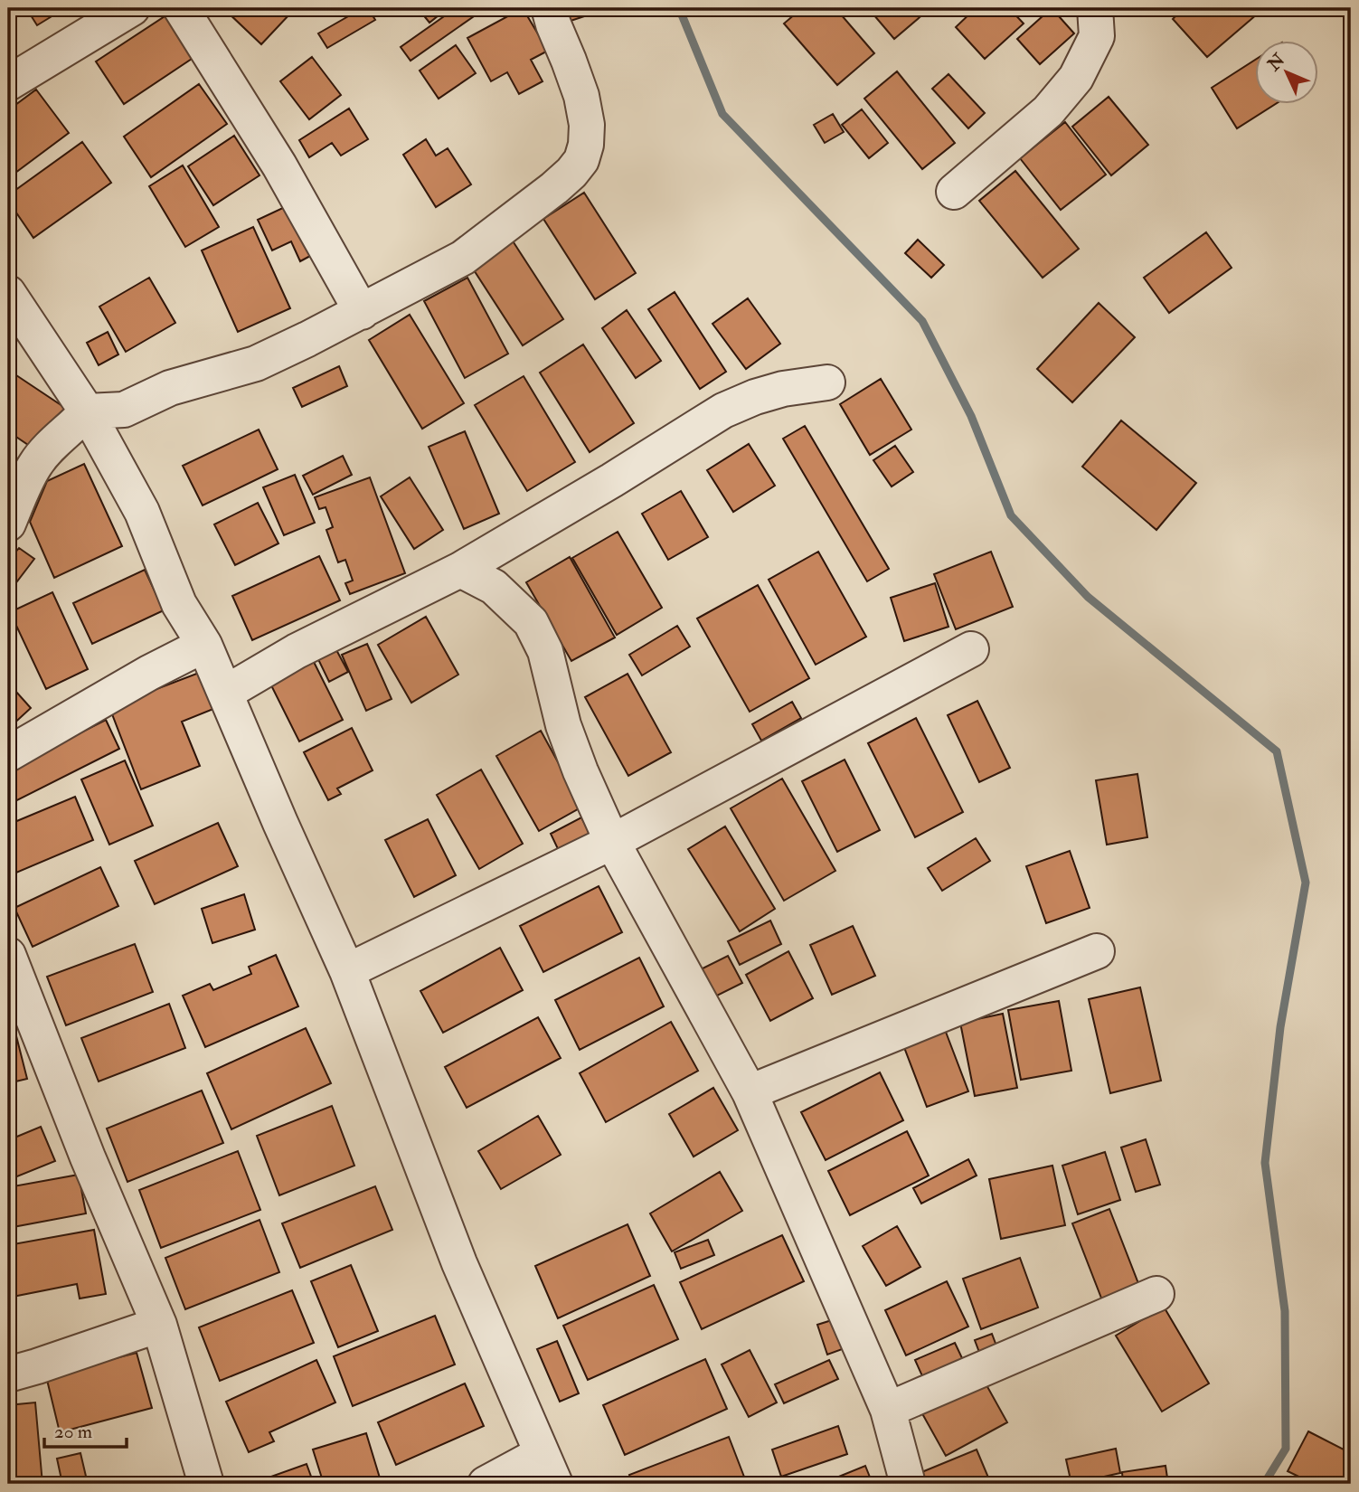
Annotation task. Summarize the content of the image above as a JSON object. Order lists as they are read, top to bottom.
{
  "scale_bar": "20 m",
  "north": "top left"
}
